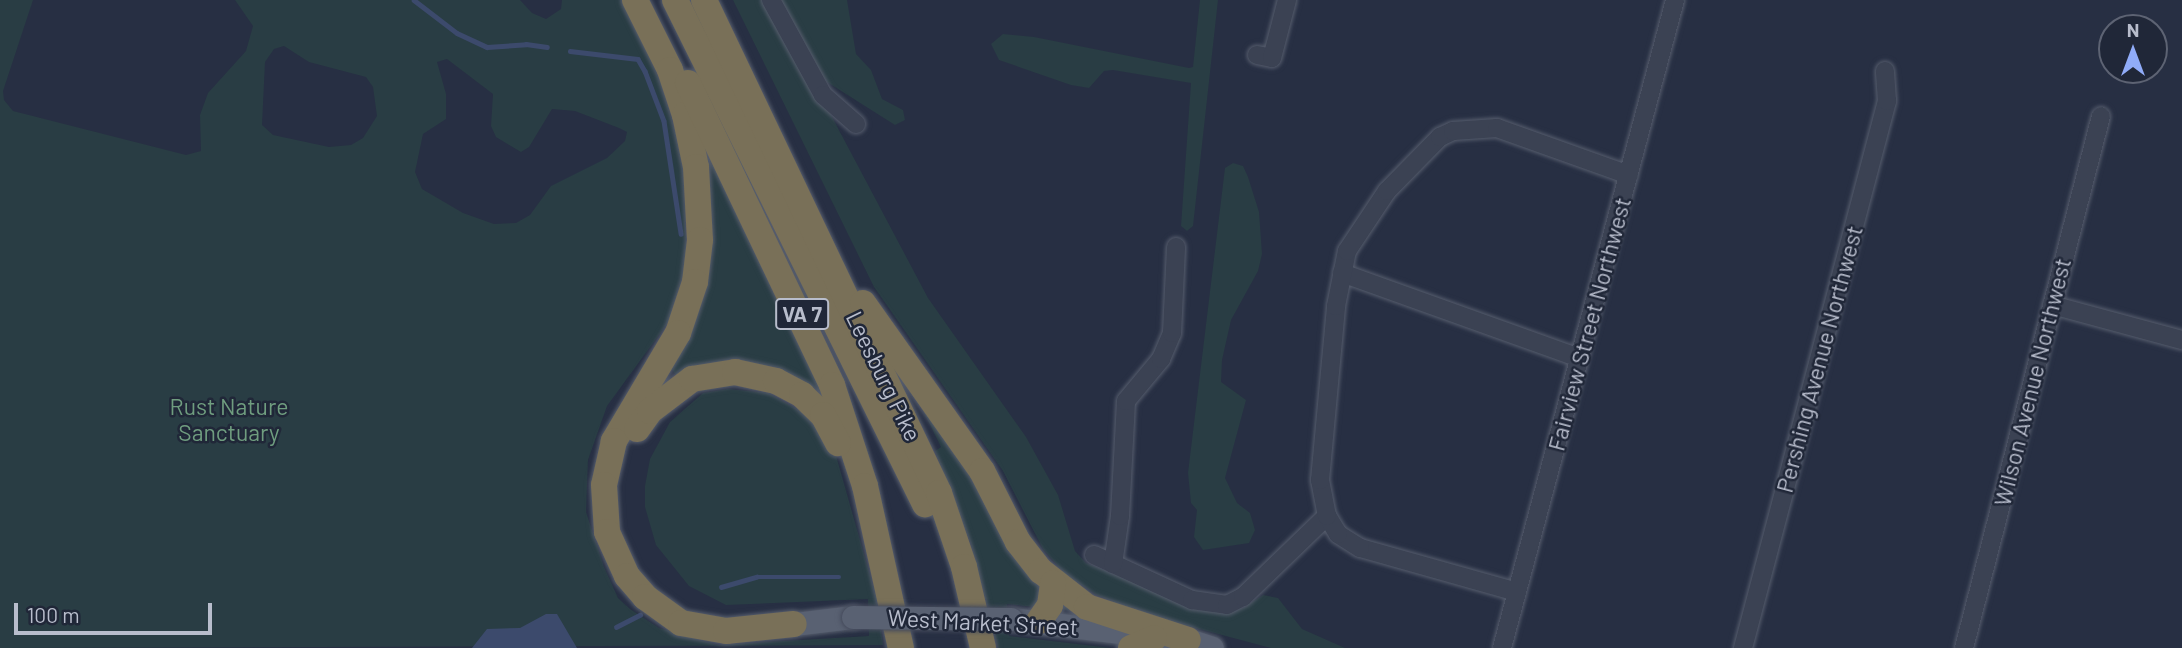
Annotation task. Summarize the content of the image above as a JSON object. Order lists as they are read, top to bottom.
{
  "streets": {
    "highway": ["VA 7", "Leesburg Pike"],
    "main road": ["West Market Street"],
    "street": ["Fairview Street Northwest", "Pershing Avenue Northwest", "Wilson Avenue Northwest"]
  },
  "parks": ["Rust Nature Sanctuary"],
  "scale_bar": "100 m",
  "north": "top"
}
